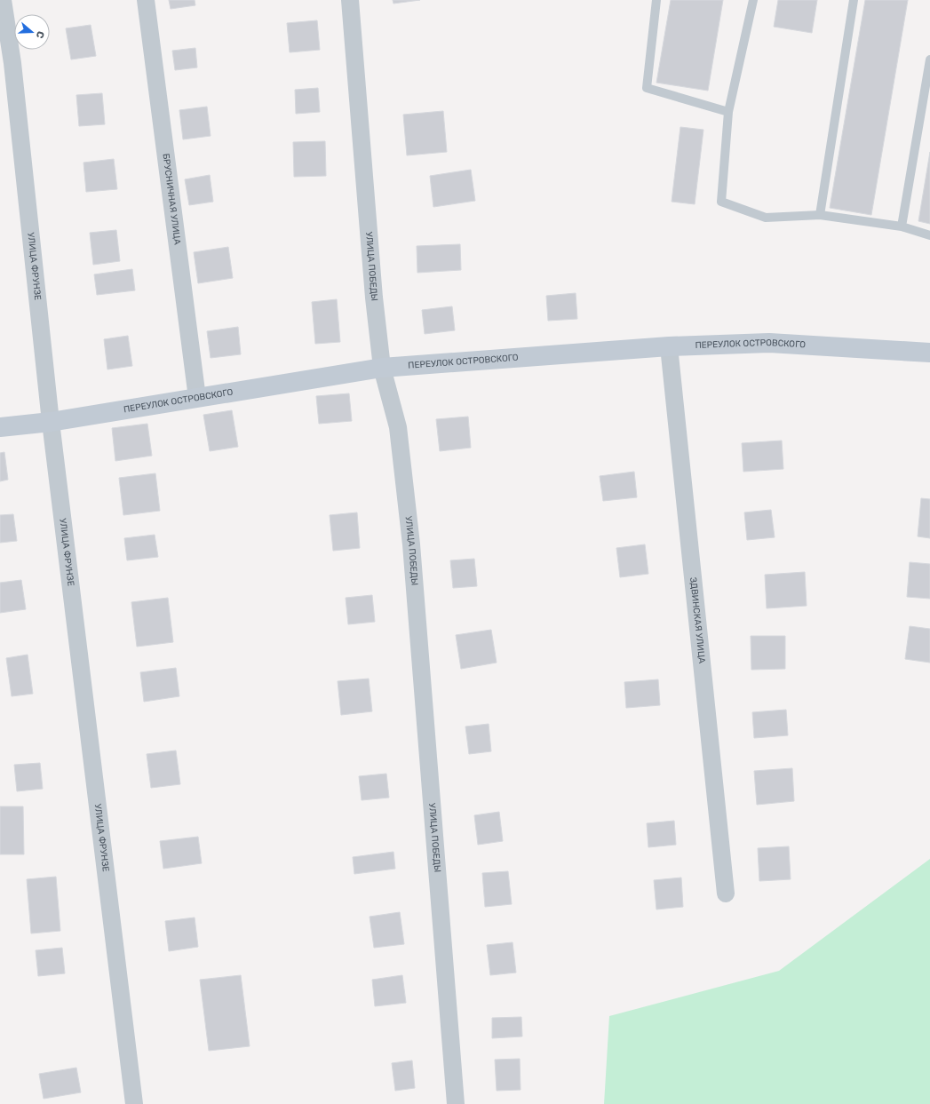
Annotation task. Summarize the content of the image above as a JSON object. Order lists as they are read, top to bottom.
{
  "streets": {
    "street": [
      "БРУСНИЧНАЯ УЛИЦА",
      "УЛИЦА ФРУНЗЕ",
      "УЛИЦА ПОБЕДЫ",
      "ПЕРЕУЛОК ОСТРОВСКОГО",
      "ЗДВИНСКАЯ УЛИЦА"
    ]
  },
  "crossings": [
    ["БРУСНИЧНАЯ УЛИЦА", "ПЕРЕУЛОК ОСТРОВСКОГО"],
    ["УЛИЦА ФРУНЗЕ", "ПЕРЕУЛОК ОСТРОВСКОГО"],
    ["УЛИЦА ПОБЕДЫ", "ПЕРЕУЛОК ОСТРОВСКОГО"],
    ["ПЕРЕУЛОК ОСТРОВСКОГО", "ЗДВИНСКАЯ УЛИЦА"]
  ],
  "north": "right"
}
